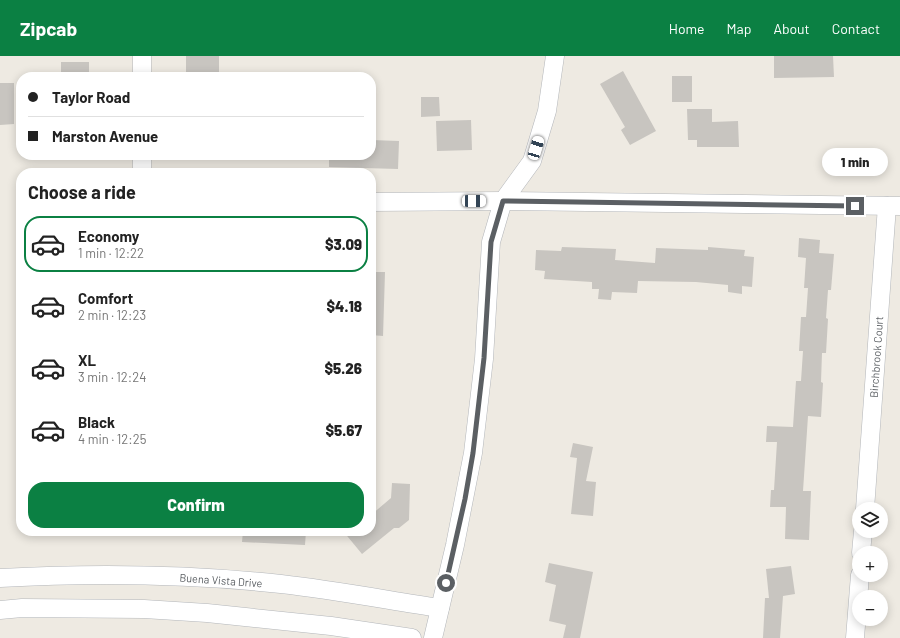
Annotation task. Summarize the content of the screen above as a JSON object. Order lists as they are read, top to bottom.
{
  "streets": {
    "street": ["Birchbrook Court", "Buena Vista Drive"]
  },
  "page": {
    "header": "Zipcab",
    "nav": [
      "Home",
      "Map",
      "About",
      "Contact"
    ],
    "banner": ["Taylor Road", "Marston Avenue"],
    "bubble": "1 min",
    "heading": "Choose a ride",
    "list": [
      {
        "name": "Economy",
        "note": "1 min · 12:22",
        "value": "$3.09"
      },
      {
        "name": "Comfort",
        "note": "2 min · 12:23",
        "value": "$4.18"
      },
      {
        "name": "XL",
        "note": "3 min · 12:24",
        "value": "$5.26"
      },
      {
        "name": "Black",
        "note": "4 min · 12:25",
        "value": "$5.67"
      }
    ],
    "buttons": "Confirm",
    "map_buttons": ["+", "−"]
  }
}
